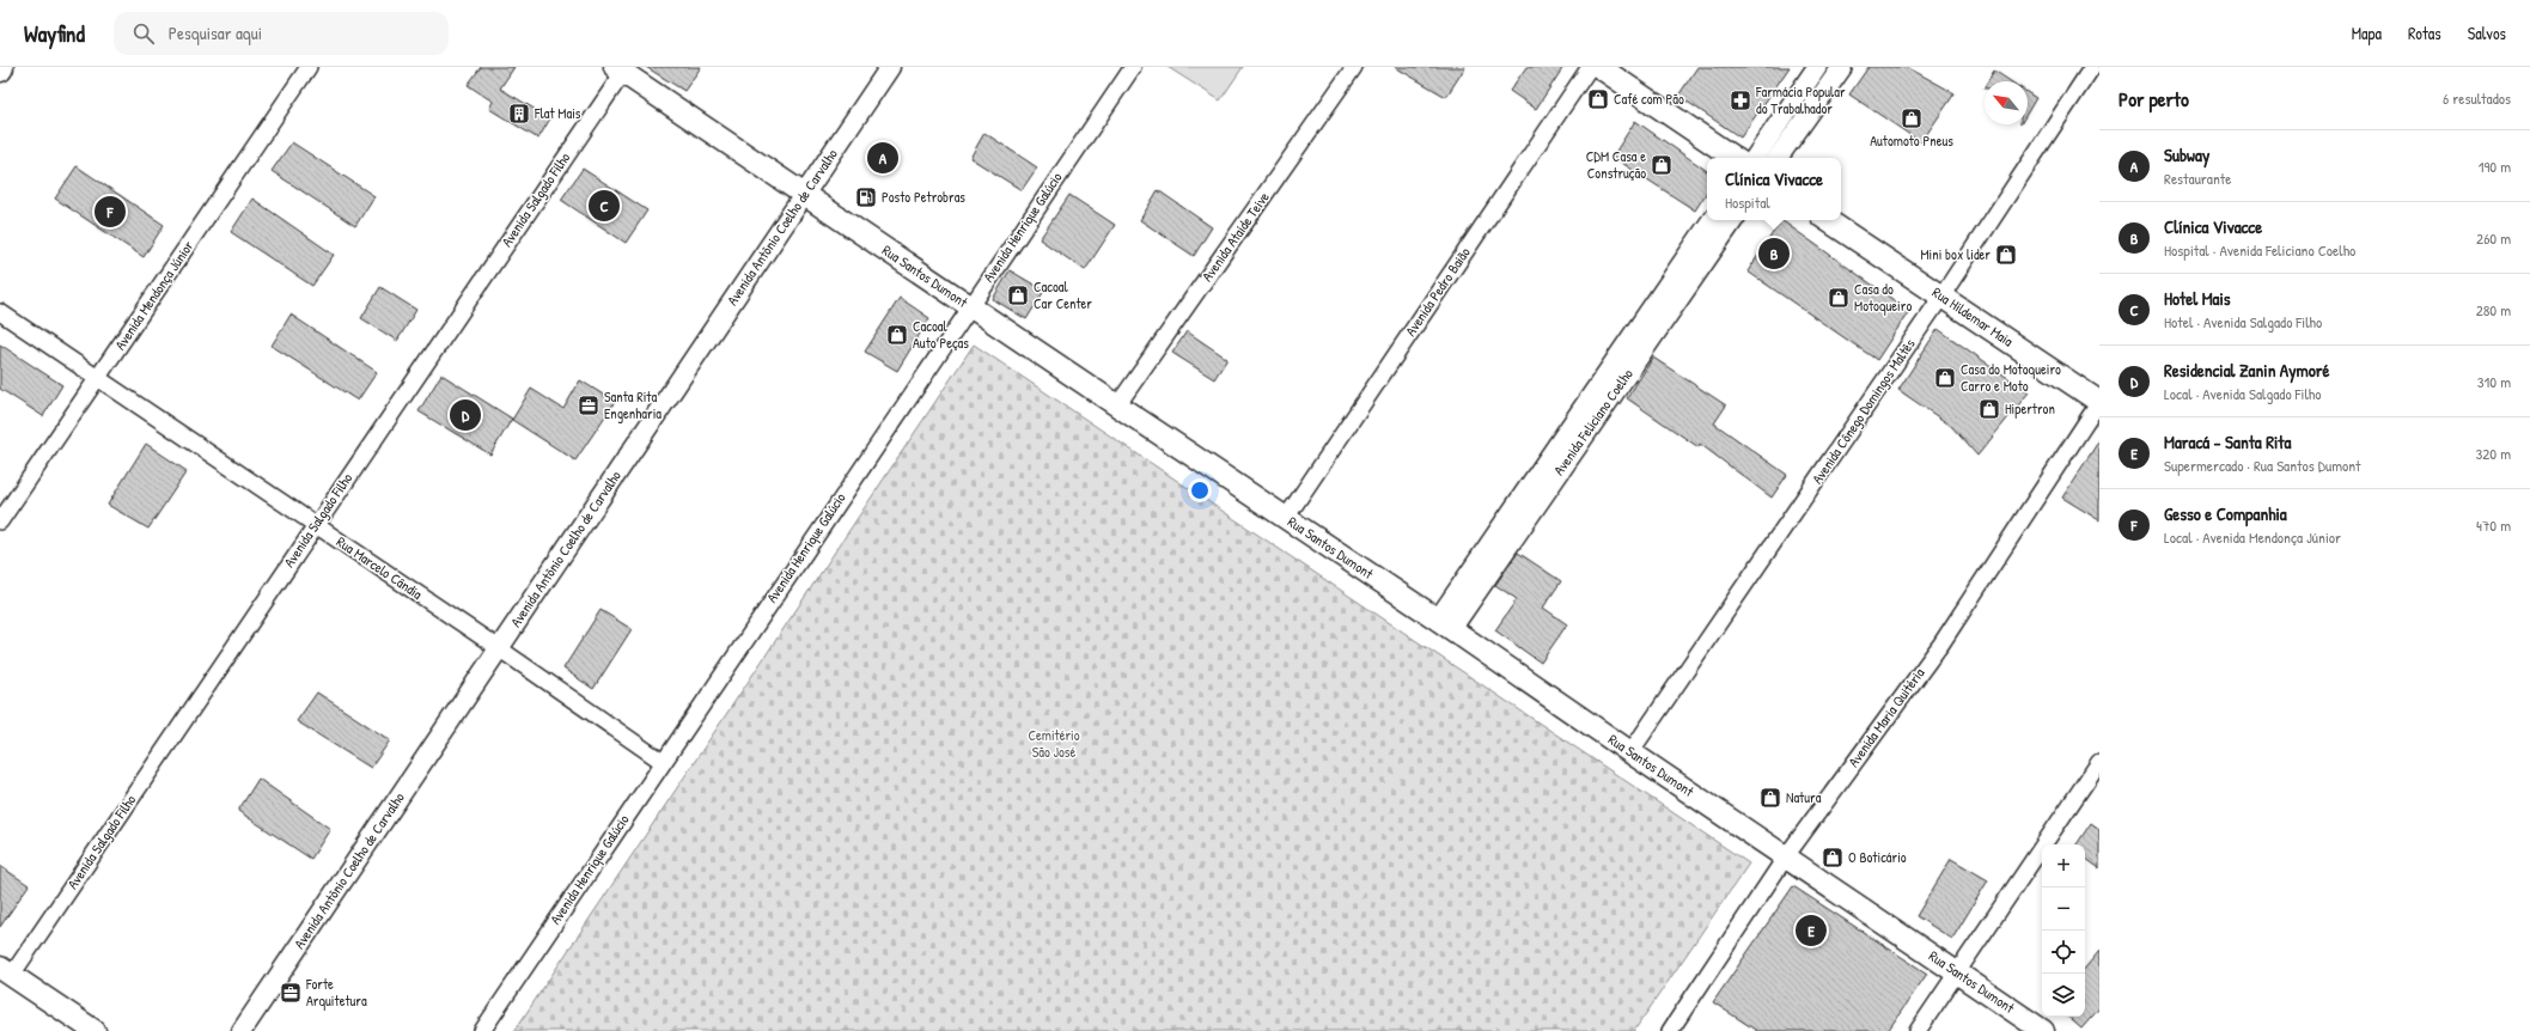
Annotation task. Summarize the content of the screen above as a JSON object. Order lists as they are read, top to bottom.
{
  "streets": {
    "main road": ["Rua Santos Dumont", "Rua Hildemar Maia"],
    "street": [
      "Avenida Salgado Filho",
      "Avenida Antônio Coelho de Carvalho",
      "Avenida Henrique Galúcio",
      "Avenida Ataíde Teive",
      "Avenida Pedro Baião",
      "Avenida Mendonça Júnior",
      "Avenida Cônego Domingos Maltês",
      "Avenida Feliciano Coelho",
      "Rua Marcelo Cândia",
      "Avenida Maria Quitéria"
    ]
  },
  "crossings": [
    ["Avenida Salgado Filho", "Rua Santos Dumont"],
    ["Avenida Salgado Filho", "Rua Marcelo Cândia"],
    ["Avenida Antônio Coelho de Carvalho", "Rua Santos Dumont"],
    ["Avenida Antônio Coelho de Carvalho", "Rua Marcelo Cândia"],
    ["Avenida Henrique Galúcio", "Rua Santos Dumont"],
    ["Avenida Henrique Galúcio", "Rua Marcelo Cândia"],
    ["Avenida Ataíde Teive", "Rua Santos Dumont"],
    ["Rua Santos Dumont", "Avenida Pedro Baião"],
    ["Rua Santos Dumont", "Avenida Cônego Domingos Maltês"],
    ["Rua Santos Dumont", "Avenida Feliciano Coelho"],
    ["Rua Santos Dumont", "Avenida Maria Quitéria"],
    ["Avenida Mendonça Júnior", "Rua Marcelo Cândia"],
    ["Rua Hildemar Maia", "Avenida Cônego Domingos Maltês"],
    ["Rua Hildemar Maia", "Avenida Maria Quitéria"]
  ],
  "parks": ["Cemitério São José"],
  "places": {
    "shop": [
      "Café com Pão",
      "Automoto Pneus",
      "CDM Casa e Construção",
      "Mini box lider",
      "Cacoal Car Center",
      "Casa do Motoqueiro",
      "Cacoal Auto Peças",
      "Casa do Motoqueiro Carro e Moto",
      "Hipertron",
      "Natura",
      "O Boticário"
    ],
    "pharmacy": ["Farmácia Popular do Trabalhador"],
    "building": ["Flat Mais"],
    "fuel station": ["Posto Petrobras"],
    "office": ["Santa Rita Engenharia", "Forte Arquitetura"]
  },
  "north": "top left",
  "page": {
    "header": "Wayfind",
    "search": "Pesquisar aqui",
    "nav": ["Mapa", "Rotas", "Salvos"],
    "heading": ["Por perto", "6 resultados"],
    "list": [
      {
        "mark": "A",
        "name": "Subway",
        "note": "Restaurante",
        "value": "190 m"
      },
      {
        "mark": "B",
        "name": "Clínica Vivacce",
        "note": "Hospital · Avenida Feliciano Coelho",
        "value": "260 m"
      },
      {
        "mark": "C",
        "name": "Hotel Mais",
        "note": "Hotel · Avenida Salgado Filho",
        "value": "280 m"
      },
      {
        "mark": "D",
        "name": "Residencial Zanin Aymoré",
        "note": "Local · Avenida Salgado Filho",
        "value": "310 m"
      },
      {
        "mark": "E",
        "name": "Maracá - Santa Rita",
        "note": "Supermercado · Rua Santos Dumont",
        "value": "320 m"
      },
      {
        "mark": "F",
        "name": "Gesso e Companhia",
        "note": "Local · Avenida Mendonça Júnior",
        "value": "470 m"
      }
    ],
    "pins": [
      "A",
      "C",
      "F",
      "B",
      "D",
      "E"
    ],
    "popup": ["Clínica Vivacce", "Hospital"],
    "map_buttons": ["+", "−"]
  }
}
